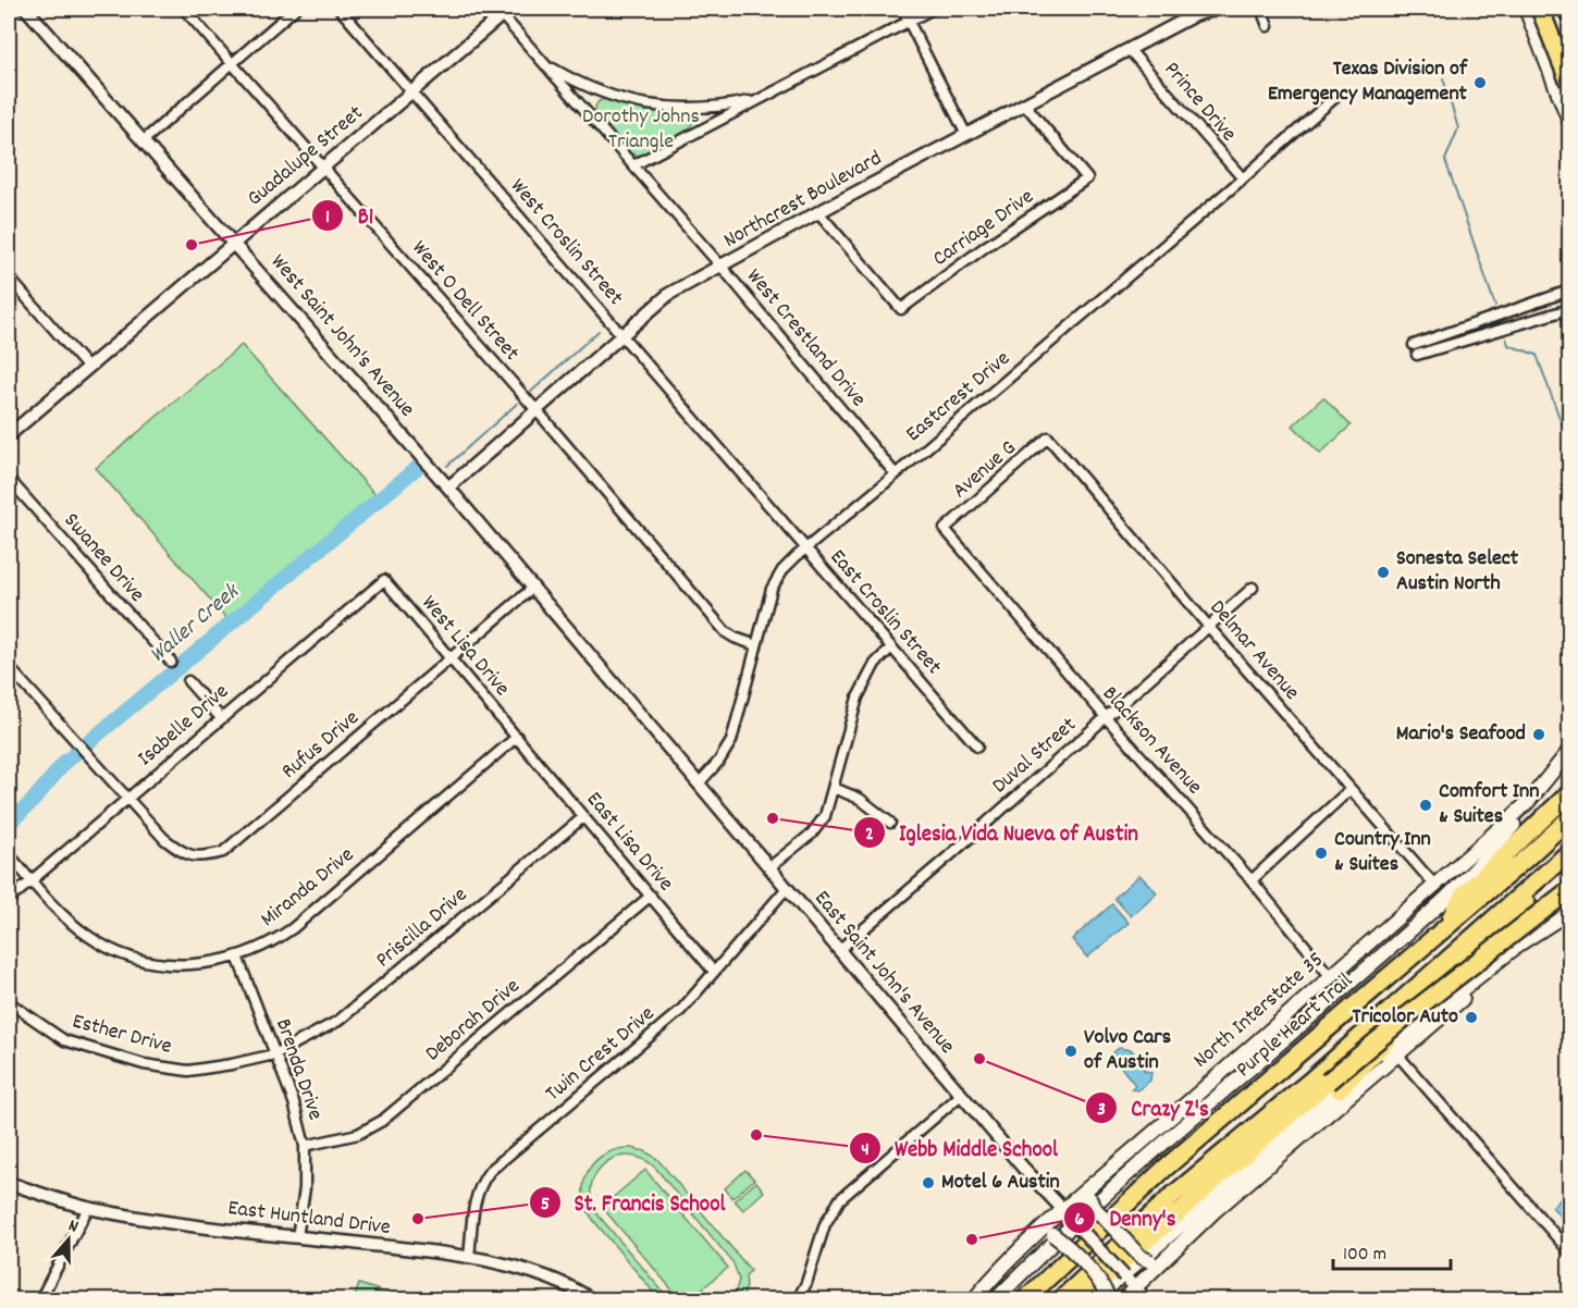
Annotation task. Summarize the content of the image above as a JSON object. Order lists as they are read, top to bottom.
{
  "streets": {
    "highway": ["Purple Heart Trail"],
    "main road": ["North Interstate 35"],
    "street": [
      "Prince Drive",
      "Guadalupe Street",
      "Northcrest Boulevard",
      "Carriage Drive",
      "West Croslin Street",
      "West O Dell Street",
      "West Saint John's Avenue",
      "West Crestland Drive",
      "Eastcrest Drive",
      "Avenue G",
      "Swanee Drive",
      "East Croslin Street",
      "West Lisa Drive",
      "Delmar Avenue",
      "Isabelle Drive",
      "Blackson Avenue",
      "Rufus Drive",
      "Duval Street",
      "East Lisa Drive",
      "Miranda Drive",
      "Priscilla Drive",
      "East Saint John's Avenue",
      "Deborah Drive",
      "Esther Drive",
      "Twin Crest Drive",
      "Brenda Drive",
      "East Huntland Drive"
    ]
  },
  "crossings": [
    ["Prince Drive", "Northcrest Boulevard"],
    ["Prince Drive", "Eastcrest Drive"],
    ["Guadalupe Street", "West Croslin Street"],
    ["Guadalupe Street", "West O Dell Street"],
    ["Guadalupe Street", "West Saint John's Avenue"],
    ["Guadalupe Street", "West Crestland Drive"],
    ["Northcrest Boulevard", "Carriage Drive"],
    ["Northcrest Boulevard", "West Croslin Street"],
    ["Northcrest Boulevard", "West O Dell Street"],
    ["Northcrest Boulevard", "West Saint John's Avenue"],
    ["Northcrest Boulevard", "West Crestland Drive"],
    ["West Croslin Street", "East Croslin Street"],
    ["West O Dell Street", "Eastcrest Drive"],
    ["West Saint John's Avenue", "Rufus Drive"],
    ["West Saint John's Avenue", "East Saint John's Avenue"],
    ["West Crestland Drive", "Eastcrest Drive"],
    ["Eastcrest Drive", "East Croslin Street"],
    ["Eastcrest Drive", "East Saint John's Avenue"],
    ["Avenue G", "Delmar Avenue"],
    ["Avenue G", "Blackson Avenue"],
    ["West Lisa Drive", "Isabelle Drive"],
    ["West Lisa Drive", "Rufus Drive"],
    ["West Lisa Drive", "East Lisa Drive"],
    ["West Lisa Drive", "Miranda Drive"],
    ["Delmar Avenue", "Duval Street"],
    ["Delmar Avenue", "North Interstate 35"],
    ["Isabelle Drive", "Rufus Drive"],
    ["Isabelle Drive", "Miranda Drive"],
    ["Blackson Avenue", "Duval Street"],
    ["Blackson Avenue", "North Interstate 35"],
    ["Duval Street", "East Saint John's Avenue"],
    ["East Lisa Drive", "Miranda Drive"],
    ["East Lisa Drive", "Priscilla Drive"],
    ["East Lisa Drive", "Deborah Drive"],
    ["East Lisa Drive", "Twin Crest Drive"],
    ["Miranda Drive", "Brenda Drive"],
    ["Priscilla Drive", "Esther Drive"],
    ["Priscilla Drive", "Brenda Drive"],
    ["East Saint John's Avenue", "North Interstate 35"],
    ["East Saint John's Avenue", "Twin Crest Drive"],
    ["Deborah Drive", "Brenda Drive"],
    ["Esther Drive", "Brenda Drive"],
    ["Twin Crest Drive", "East Huntland Drive"],
    ["Brenda Drive", "East Huntland Drive"]
  ],
  "water": ["Waller Creek"],
  "parks": ["Dorothy Johns Triangle"],
  "places": [
    "Texas Division of Emergency Management",
    "B1",
    "Sonesta Select Austin North",
    "Mario's Seafood",
    "Comfort Inn & Suites",
    "Iglesia Vida Nueva of Austin",
    "Country Inn & Suites",
    "Tricolor Auto",
    "Volvo Cars of Austin",
    "Crazy Z's",
    "Webb Middle School",
    "Motel 6 Austin",
    "St. Francis School",
    "Denny's"
  ],
  "scale_bar": "100 m",
  "north": "top"
}
